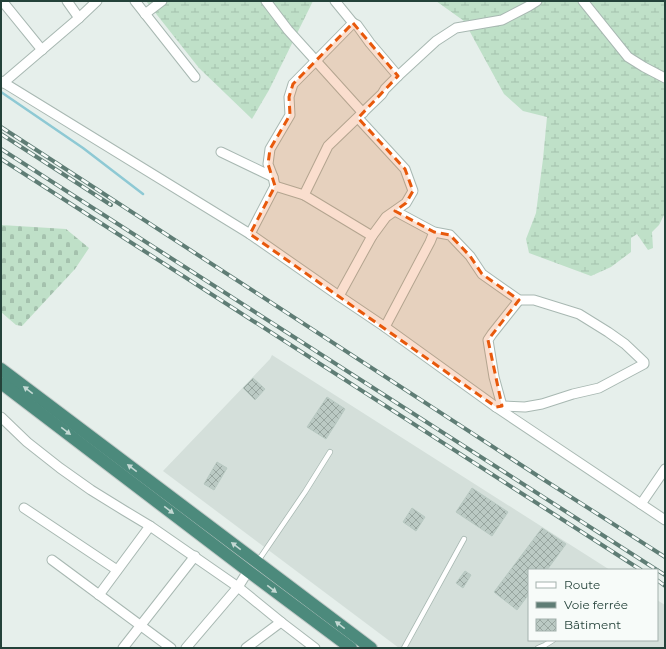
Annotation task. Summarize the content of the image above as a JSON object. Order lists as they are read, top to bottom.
{
  "legend": ["Route", "Voie ferrée", "Bâtiment"]
}
